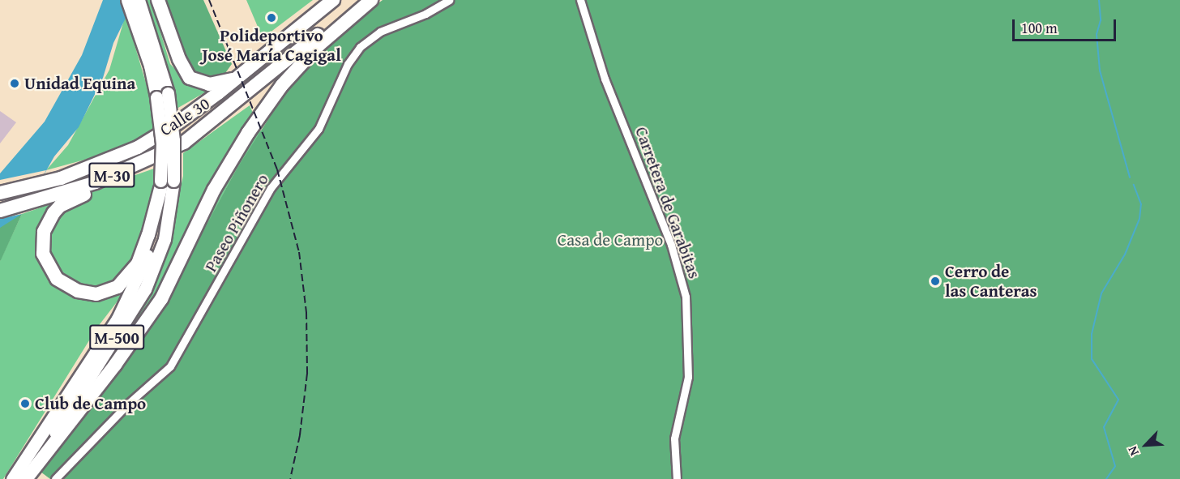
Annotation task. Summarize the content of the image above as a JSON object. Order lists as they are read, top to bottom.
{
  "streets": {
    "highway": ["Calle 30", "M-30", "M-500"],
    "street": ["Carretera de Garabitas", "Paseo Piñonero"]
  },
  "crossings": [
    ["Calle 30", "M-30"]
  ],
  "parks": ["Casa de Campo"],
  "places": [
    "Polideportivo José María Cagigal",
    "Unidad Equina",
    "Cerro de las Canteras",
    "Club de Campo"
  ],
  "scale_bar": "100 m",
  "north": "bottom left"
}
